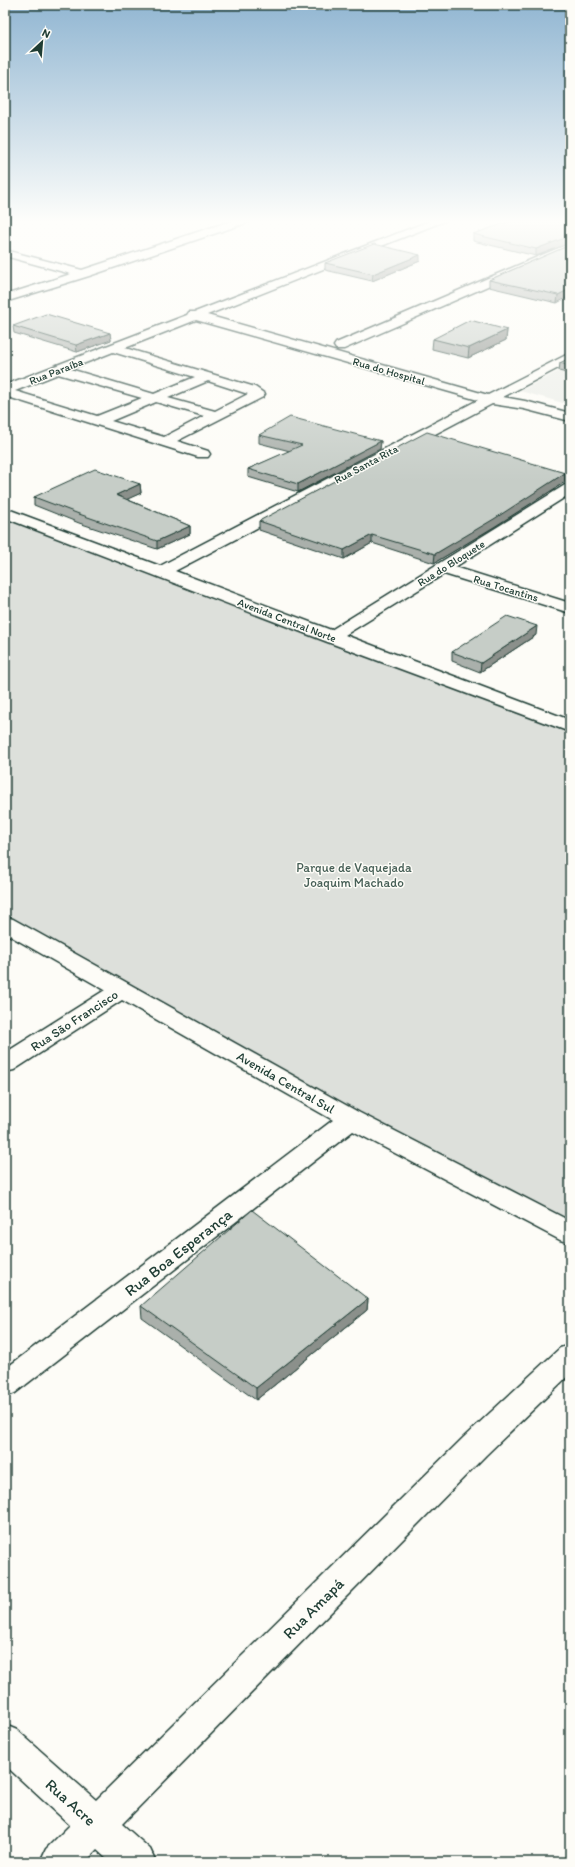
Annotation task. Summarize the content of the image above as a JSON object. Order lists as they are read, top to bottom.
{
  "streets": {
    "street": [
      "Rua Paraíba",
      "Rua do Hospital",
      "Rua Santa Rita",
      "Rua do Bloquete",
      "Rua Tocantins",
      "Avenida Central Norte",
      "Rua São Francisco",
      "Avenida Central Sul",
      "Rua Boa Esperança",
      "Rua Amapá",
      "Rua Acre"
    ]
  },
  "crossings": [
    ["Rua Paraíba", "Rua do Hospital"],
    ["Rua do Hospital", "Rua Santa Rita"],
    ["Rua Santa Rita", "Avenida Central Norte"],
    ["Rua do Bloquete", "Rua Tocantins"],
    ["Rua do Bloquete", "Avenida Central Norte"],
    ["Rua São Francisco", "Avenida Central Sul"],
    ["Avenida Central Sul", "Rua Boa Esperança"],
    ["Rua Amapá", "Rua Acre"]
  ],
  "parks": ["Parque de Vaquejada Joaquim Machado"],
  "north": "top right"
}
